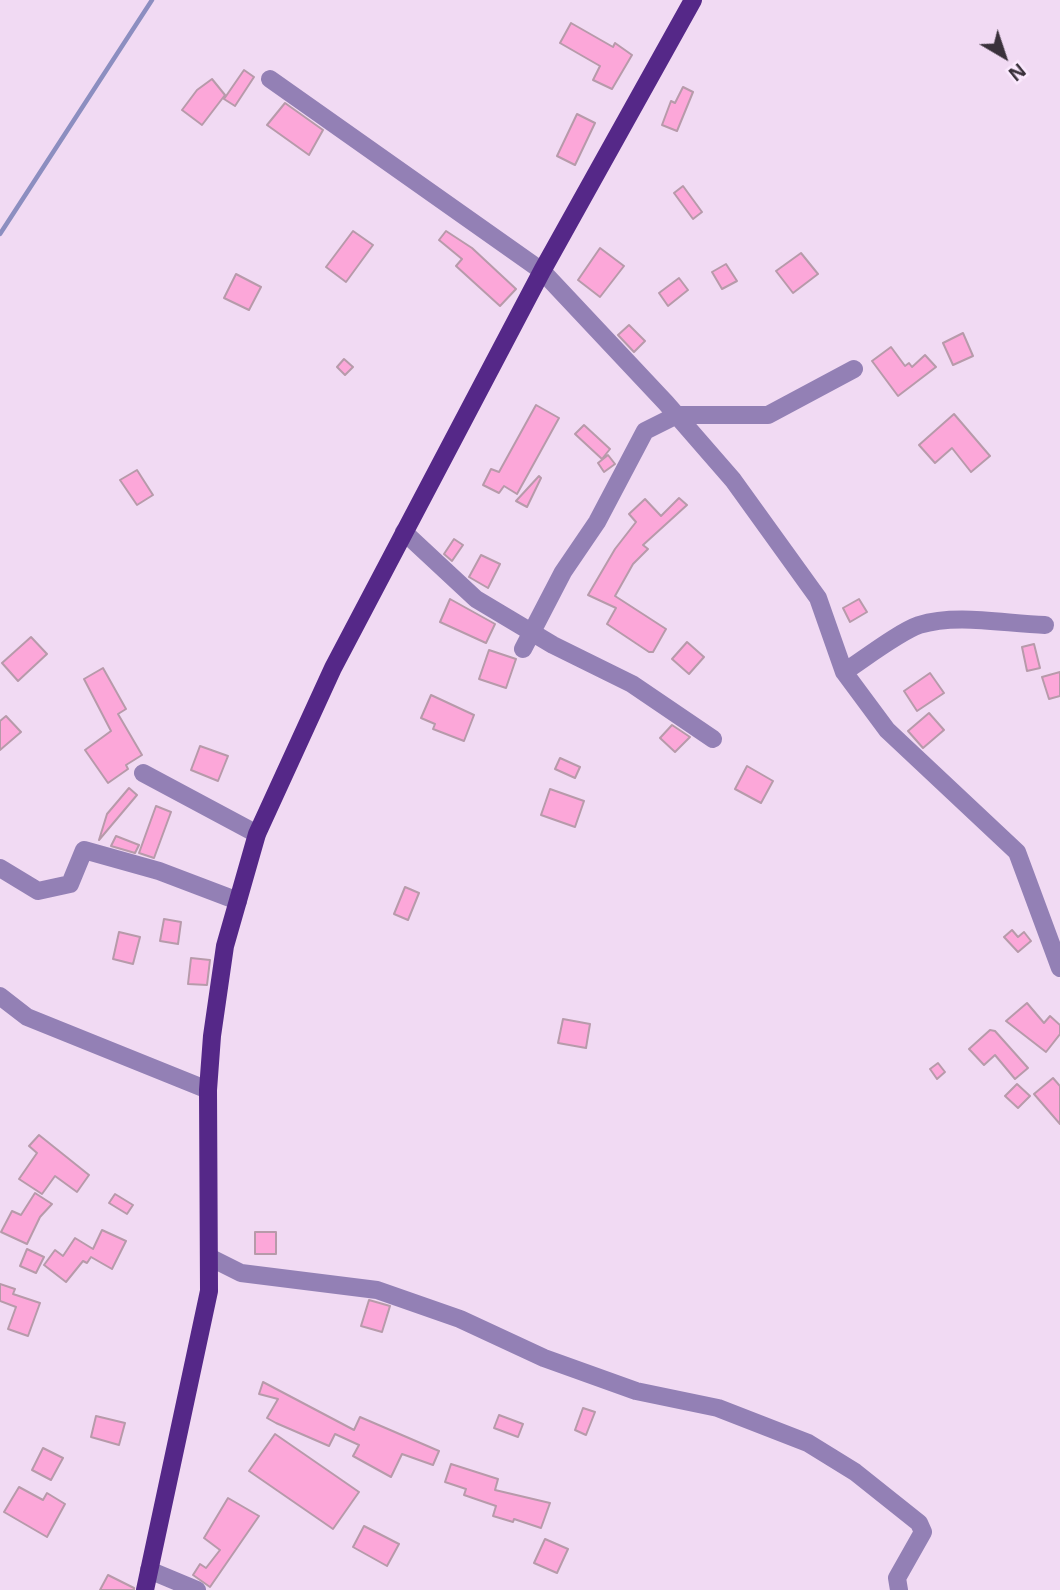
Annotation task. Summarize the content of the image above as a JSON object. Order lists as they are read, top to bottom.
{
  "north": "bottom right"
}
